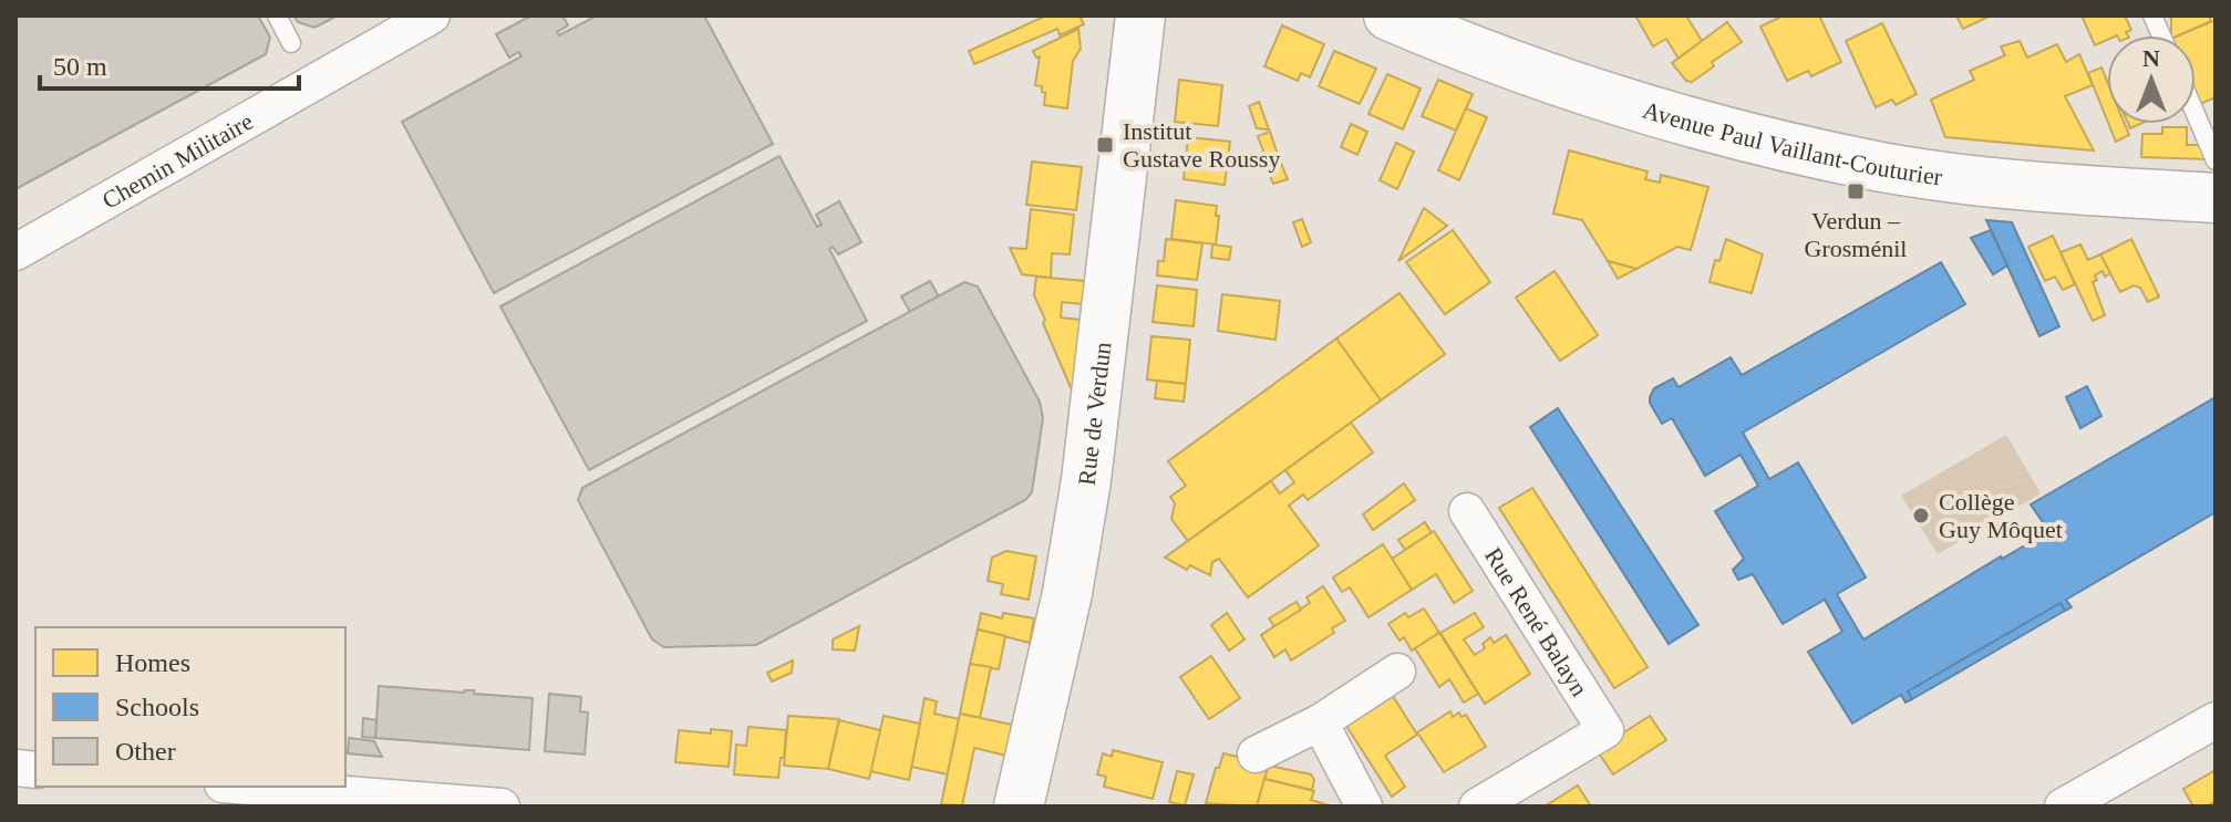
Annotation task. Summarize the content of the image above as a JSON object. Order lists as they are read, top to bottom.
{
  "streets": {
    "main road": ["Avenue Paul Vaillant-Couturier", "Rue de Verdun"],
    "street": ["Chemin Militaire", "Rue René Balayn"]
  },
  "places": {
    "transit": ["Institut Gustave Roussy", "Verdun – Grosménil"],
    "other": ["Collège Guy Môquet"]
  },
  "legend": ["Homes", "Schools", "Other"],
  "scale_bar": "50 m",
  "north": "top"
}
